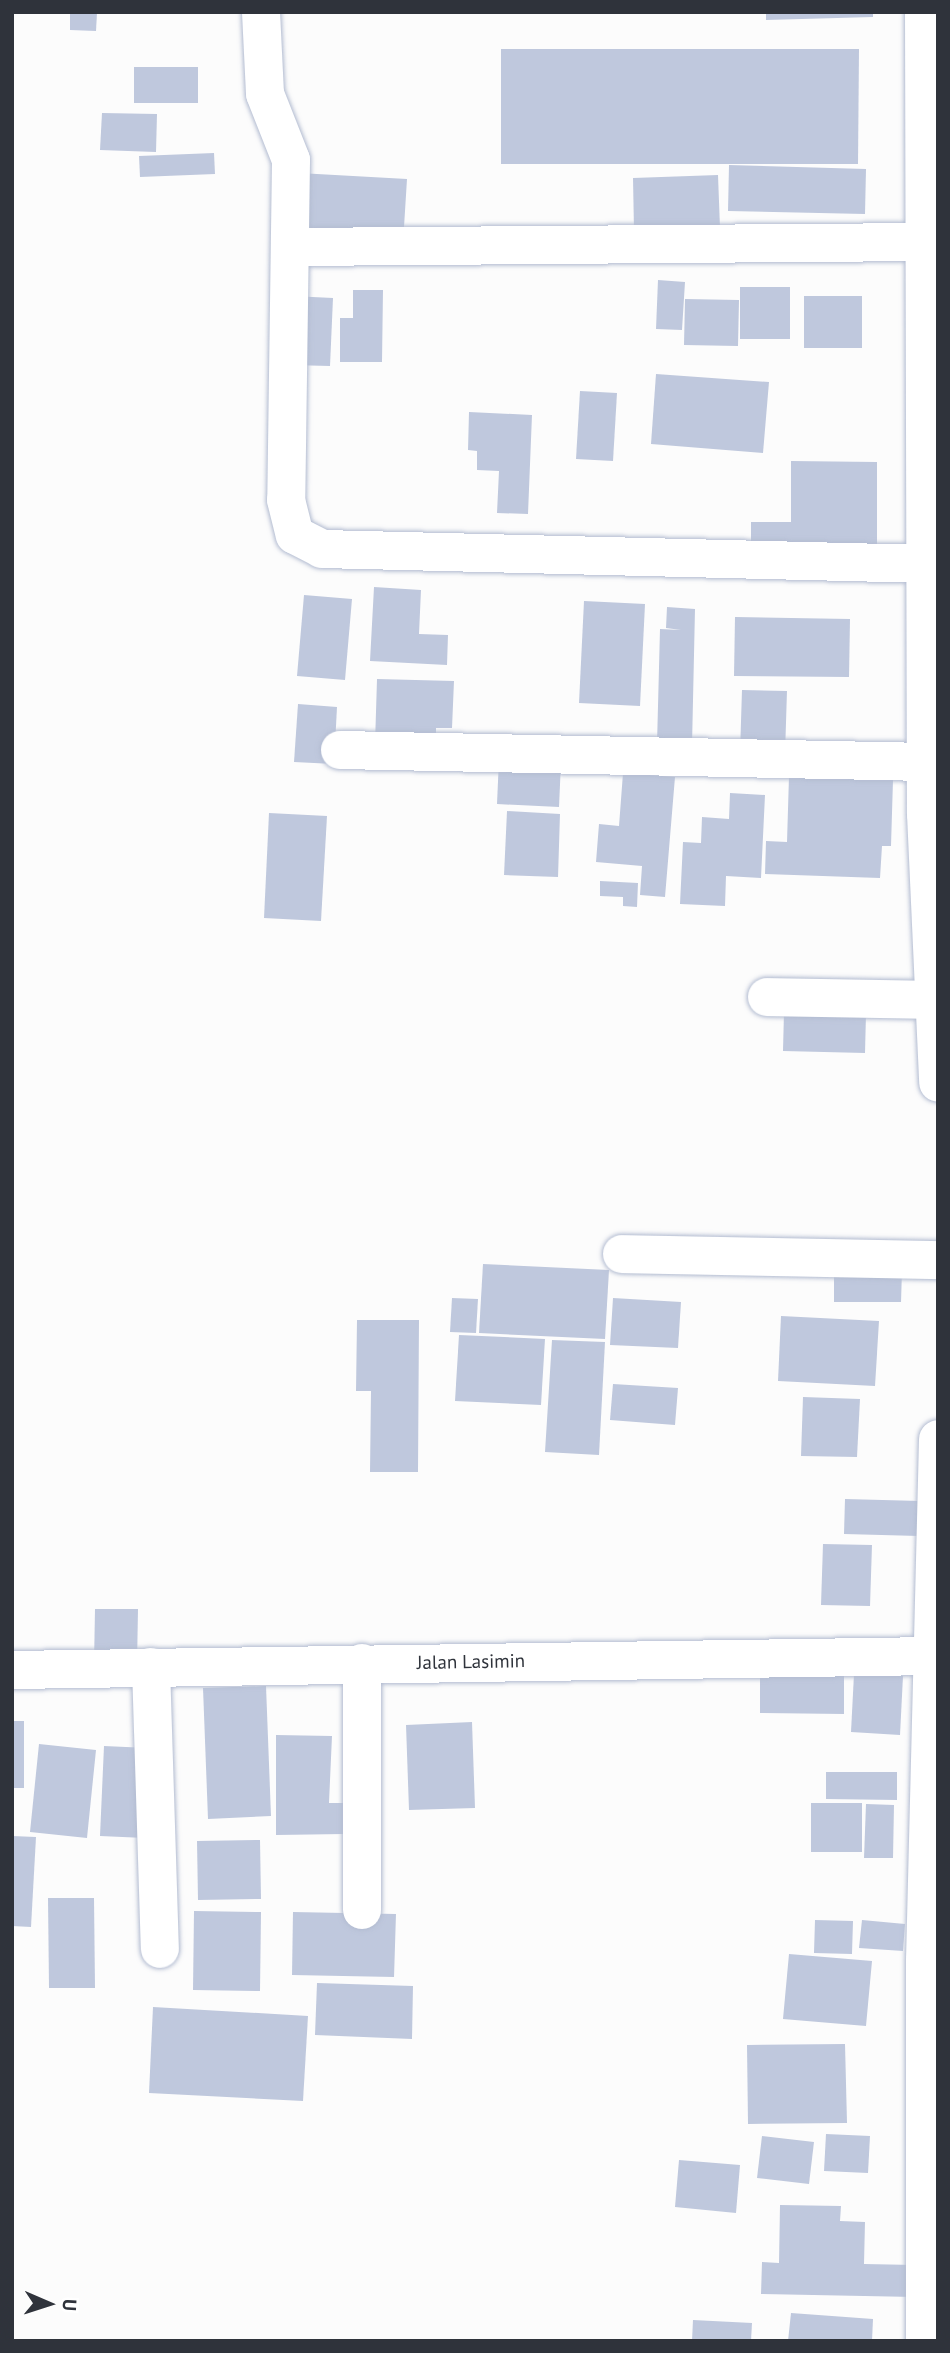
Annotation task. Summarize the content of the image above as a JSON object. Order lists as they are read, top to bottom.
{
  "streets": {
    "street": ["Jalan Lasimin"]
  },
  "north": "right"
}
